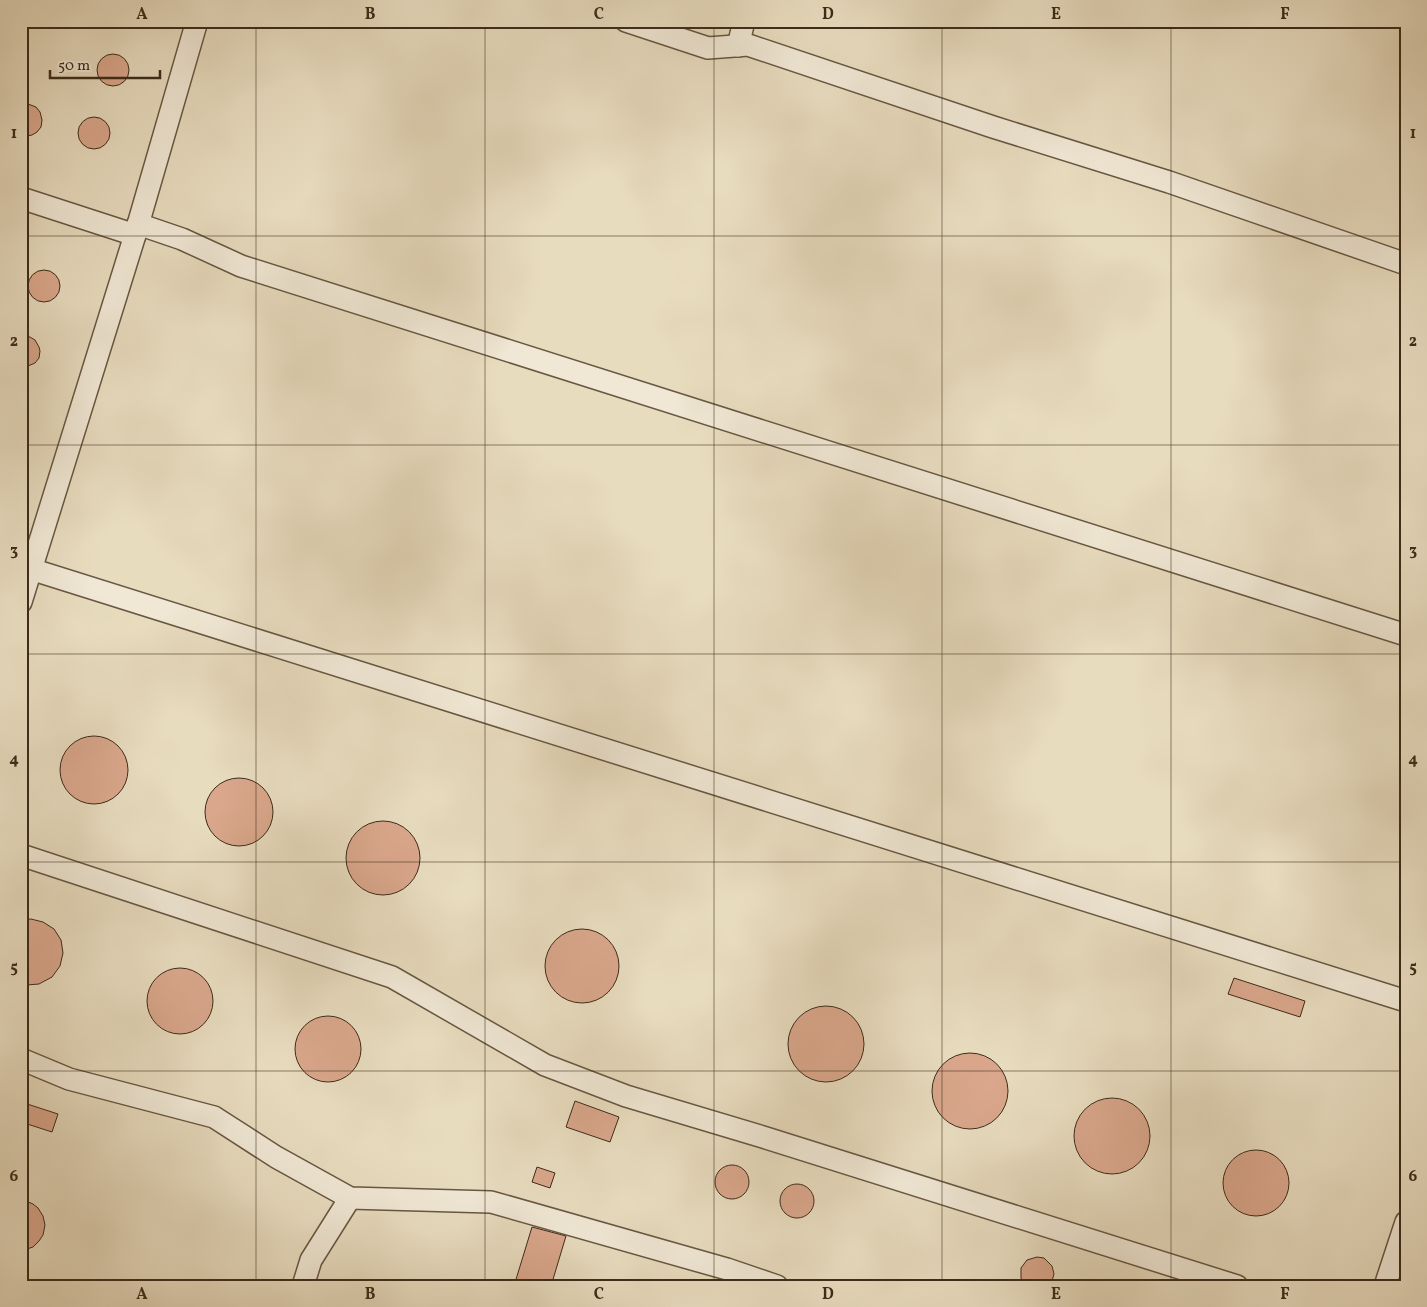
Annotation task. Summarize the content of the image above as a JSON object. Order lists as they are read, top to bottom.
{
  "scale_bar": "50 m",
  "grid": {
    "columns": [
      "A",
      "B",
      "C",
      "D",
      "E",
      "F"
    ],
    "rows": [
      "1",
      "2",
      "3",
      "4",
      "5",
      "6"
    ]
  }
}
